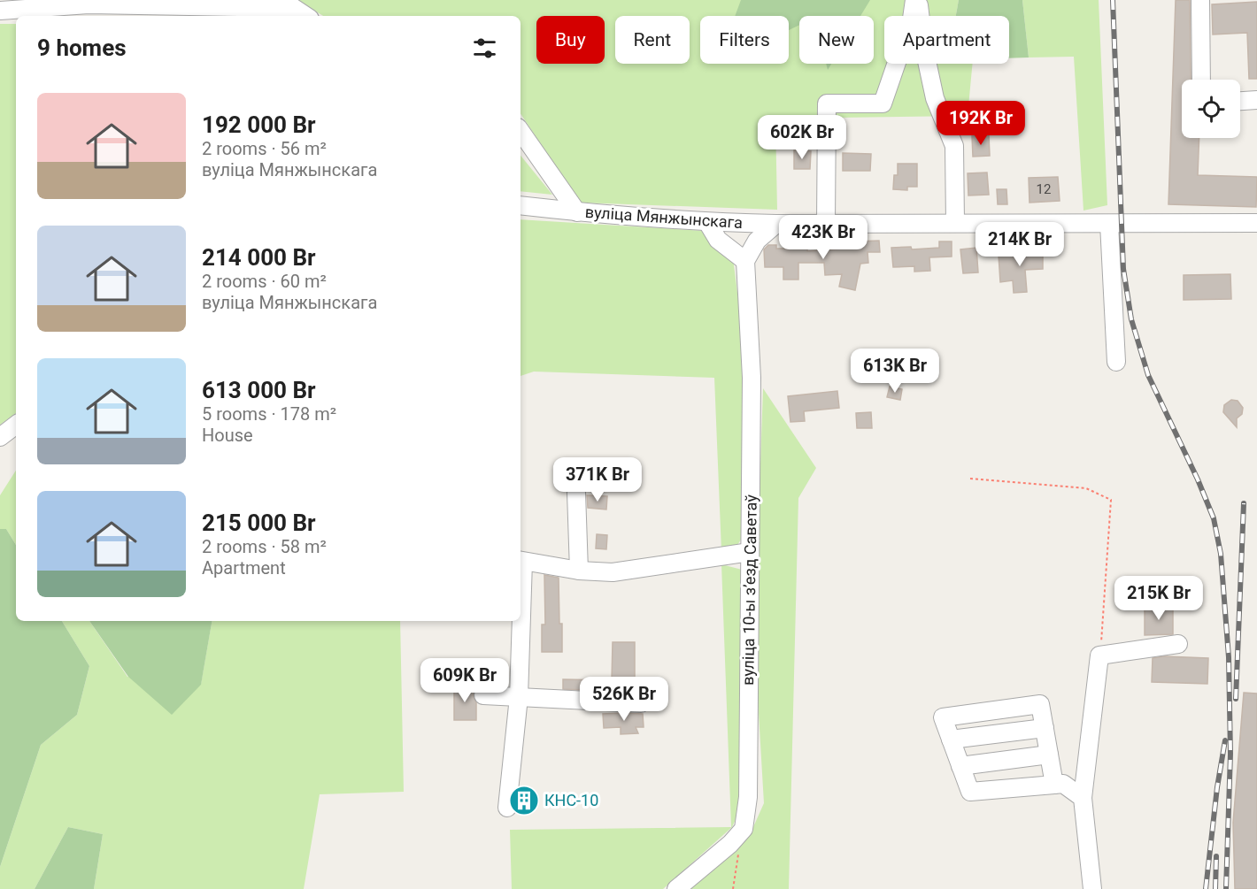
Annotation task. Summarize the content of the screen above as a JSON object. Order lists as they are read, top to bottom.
{
  "streets": {
    "street": ["вуліца Мянжынскага", "вуліца 10-ы зʼезд Саветаў"]
  },
  "places": {
    "building": ["КНС-10"]
  },
  "house_numbers": ["12"],
  "page": {
    "chip": [
      "Buy",
      "Rent",
      "Filters",
      "New",
      "Apartment"
    ],
    "heading": "9 homes",
    "list": [
      {
        "name": "192 000 Br",
        "note": "2 rooms · 56 m² · вуліца Мянжынскага"
      },
      {
        "name": "214 000 Br",
        "note": "2 rooms · 60 m² · вуліца Мянжынскага"
      },
      {
        "name": "613 000 Br",
        "note": "5 rooms · 178 m² · House"
      },
      {
        "name": "215 000 Br",
        "note": "2 rooms · 58 m² · Apartment"
      }
    ],
    "price": [
      "192K Br",
      "602K Br",
      "423K Br",
      "214K Br",
      "613K Br",
      "371K Br",
      "215K Br",
      "609K Br",
      "526K Br"
    ]
  }
}
